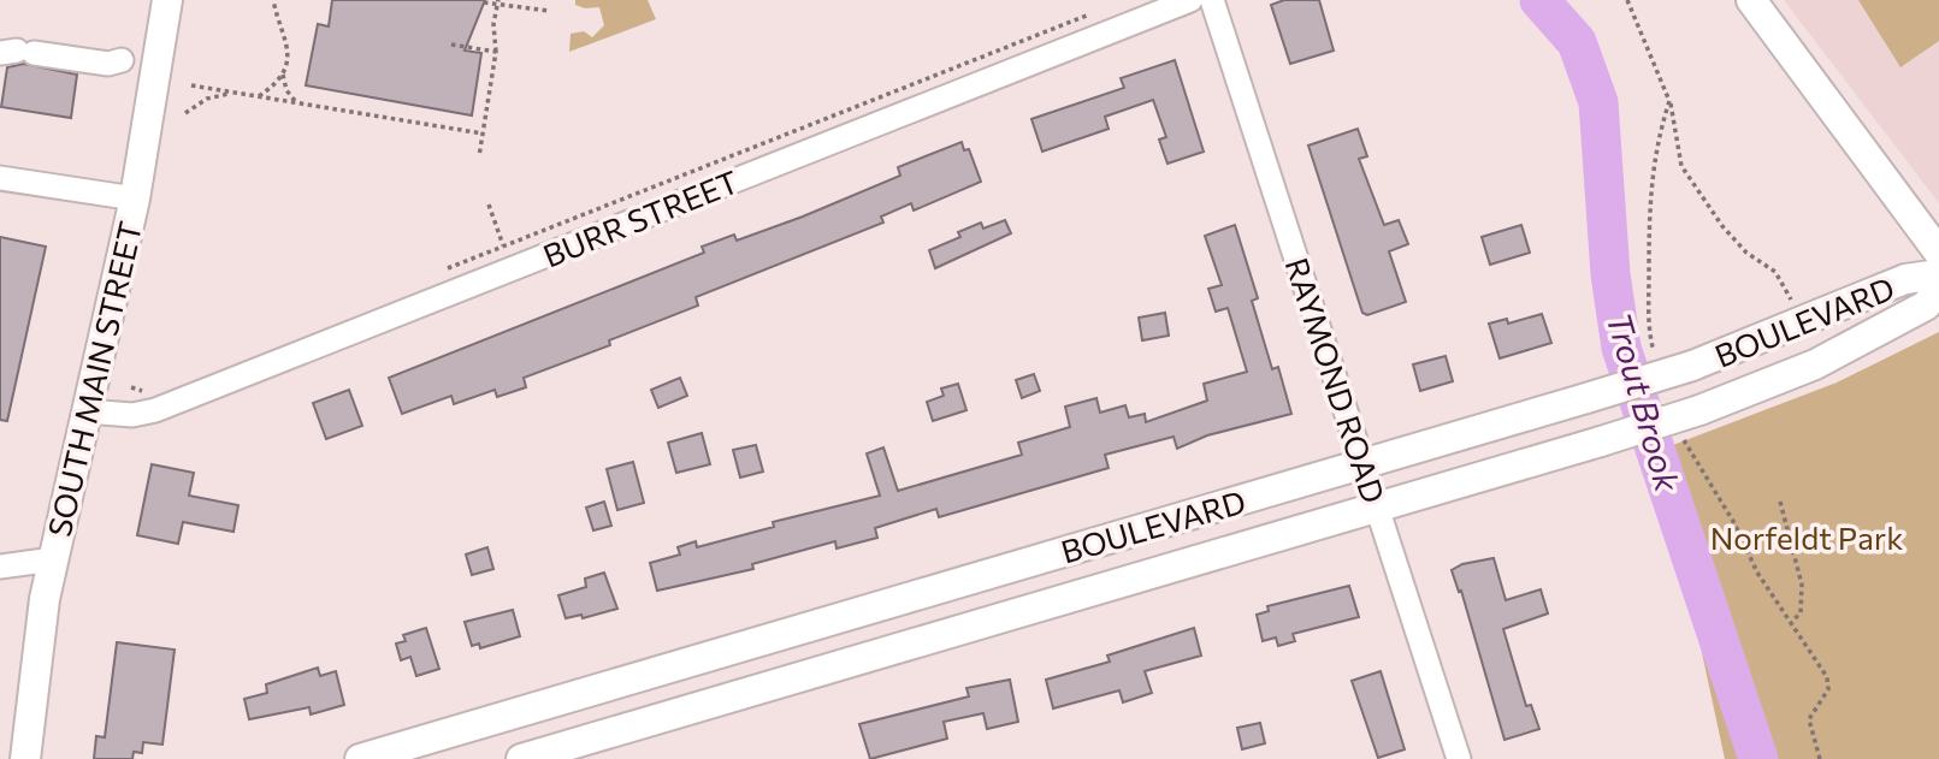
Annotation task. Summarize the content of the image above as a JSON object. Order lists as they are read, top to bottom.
{
  "streets": {
    "main road": ["BOULEVARD", "SOUTH MAIN STREET"],
    "street": ["BURR STREET", "RAYMOND ROAD"]
  },
  "crossings": [
    ["BURR STREET", "SOUTH MAIN STREET"],
    ["BOULEVARD", "RAYMOND ROAD"]
  ],
  "water": ["Trout Brook"],
  "parks": ["Norfeldt Park"]
}
